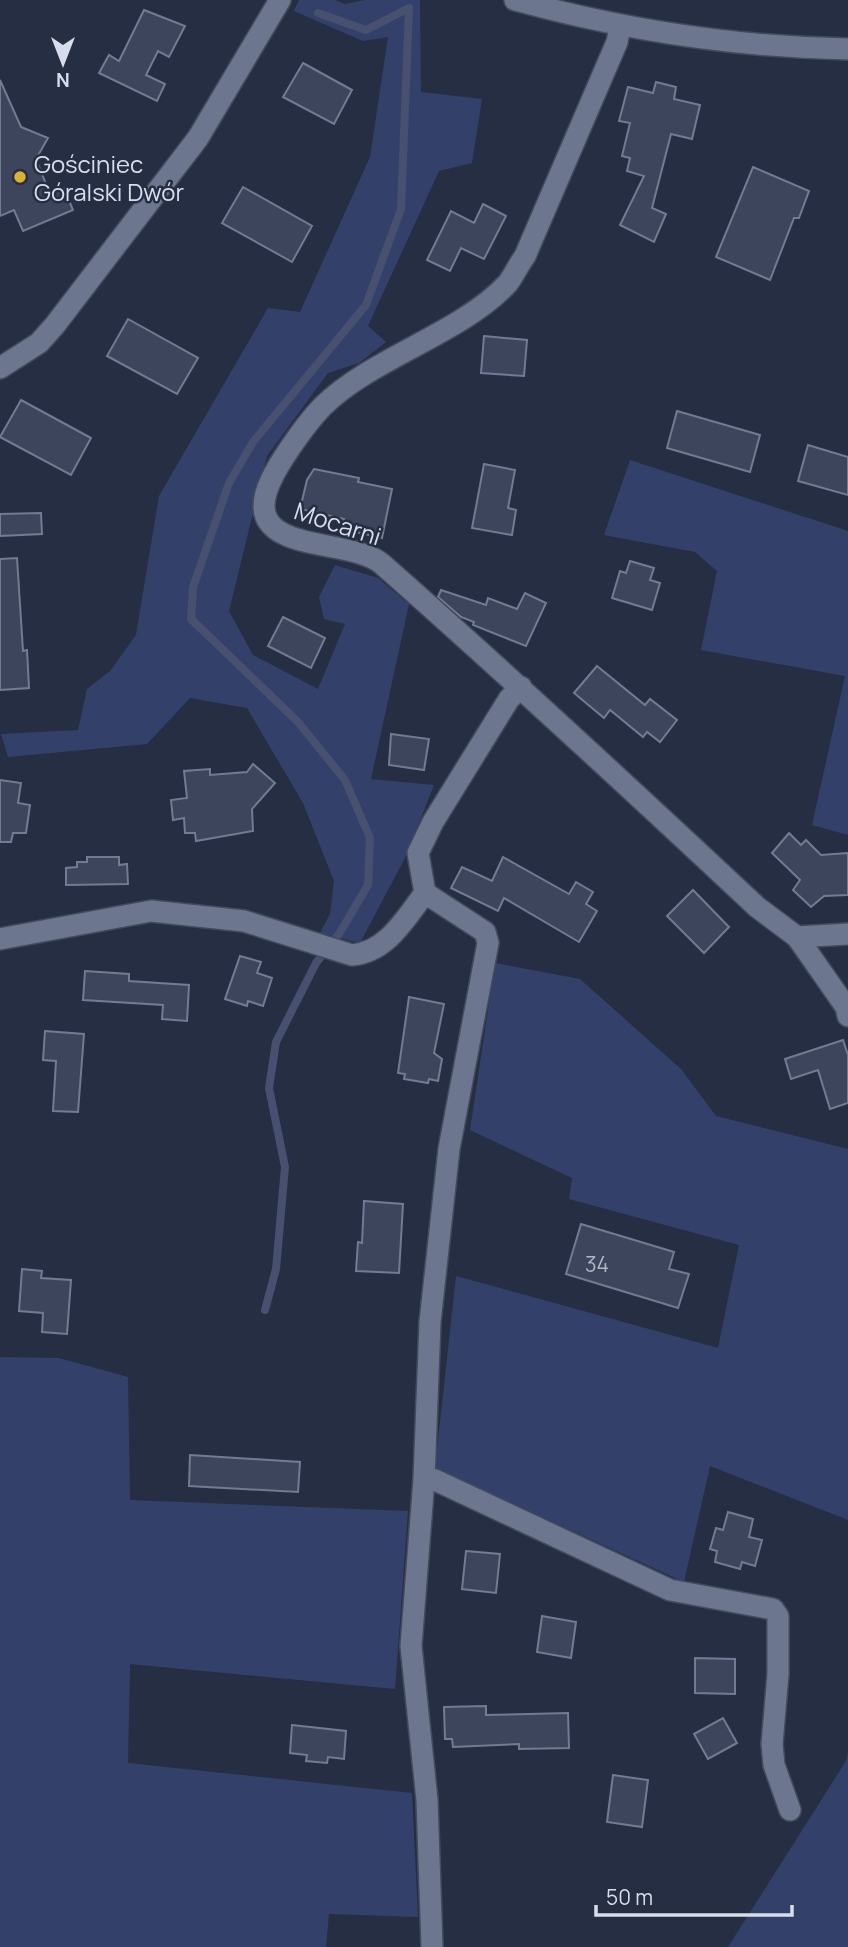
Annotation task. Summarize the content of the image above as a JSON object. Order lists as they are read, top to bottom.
{
  "streets": {
    "street": ["Mocarni"]
  },
  "places": ["Gościniec Góralski Dwór"],
  "house_numbers": ["34"],
  "scale_bar": "50 m",
  "north": "bottom"
}
